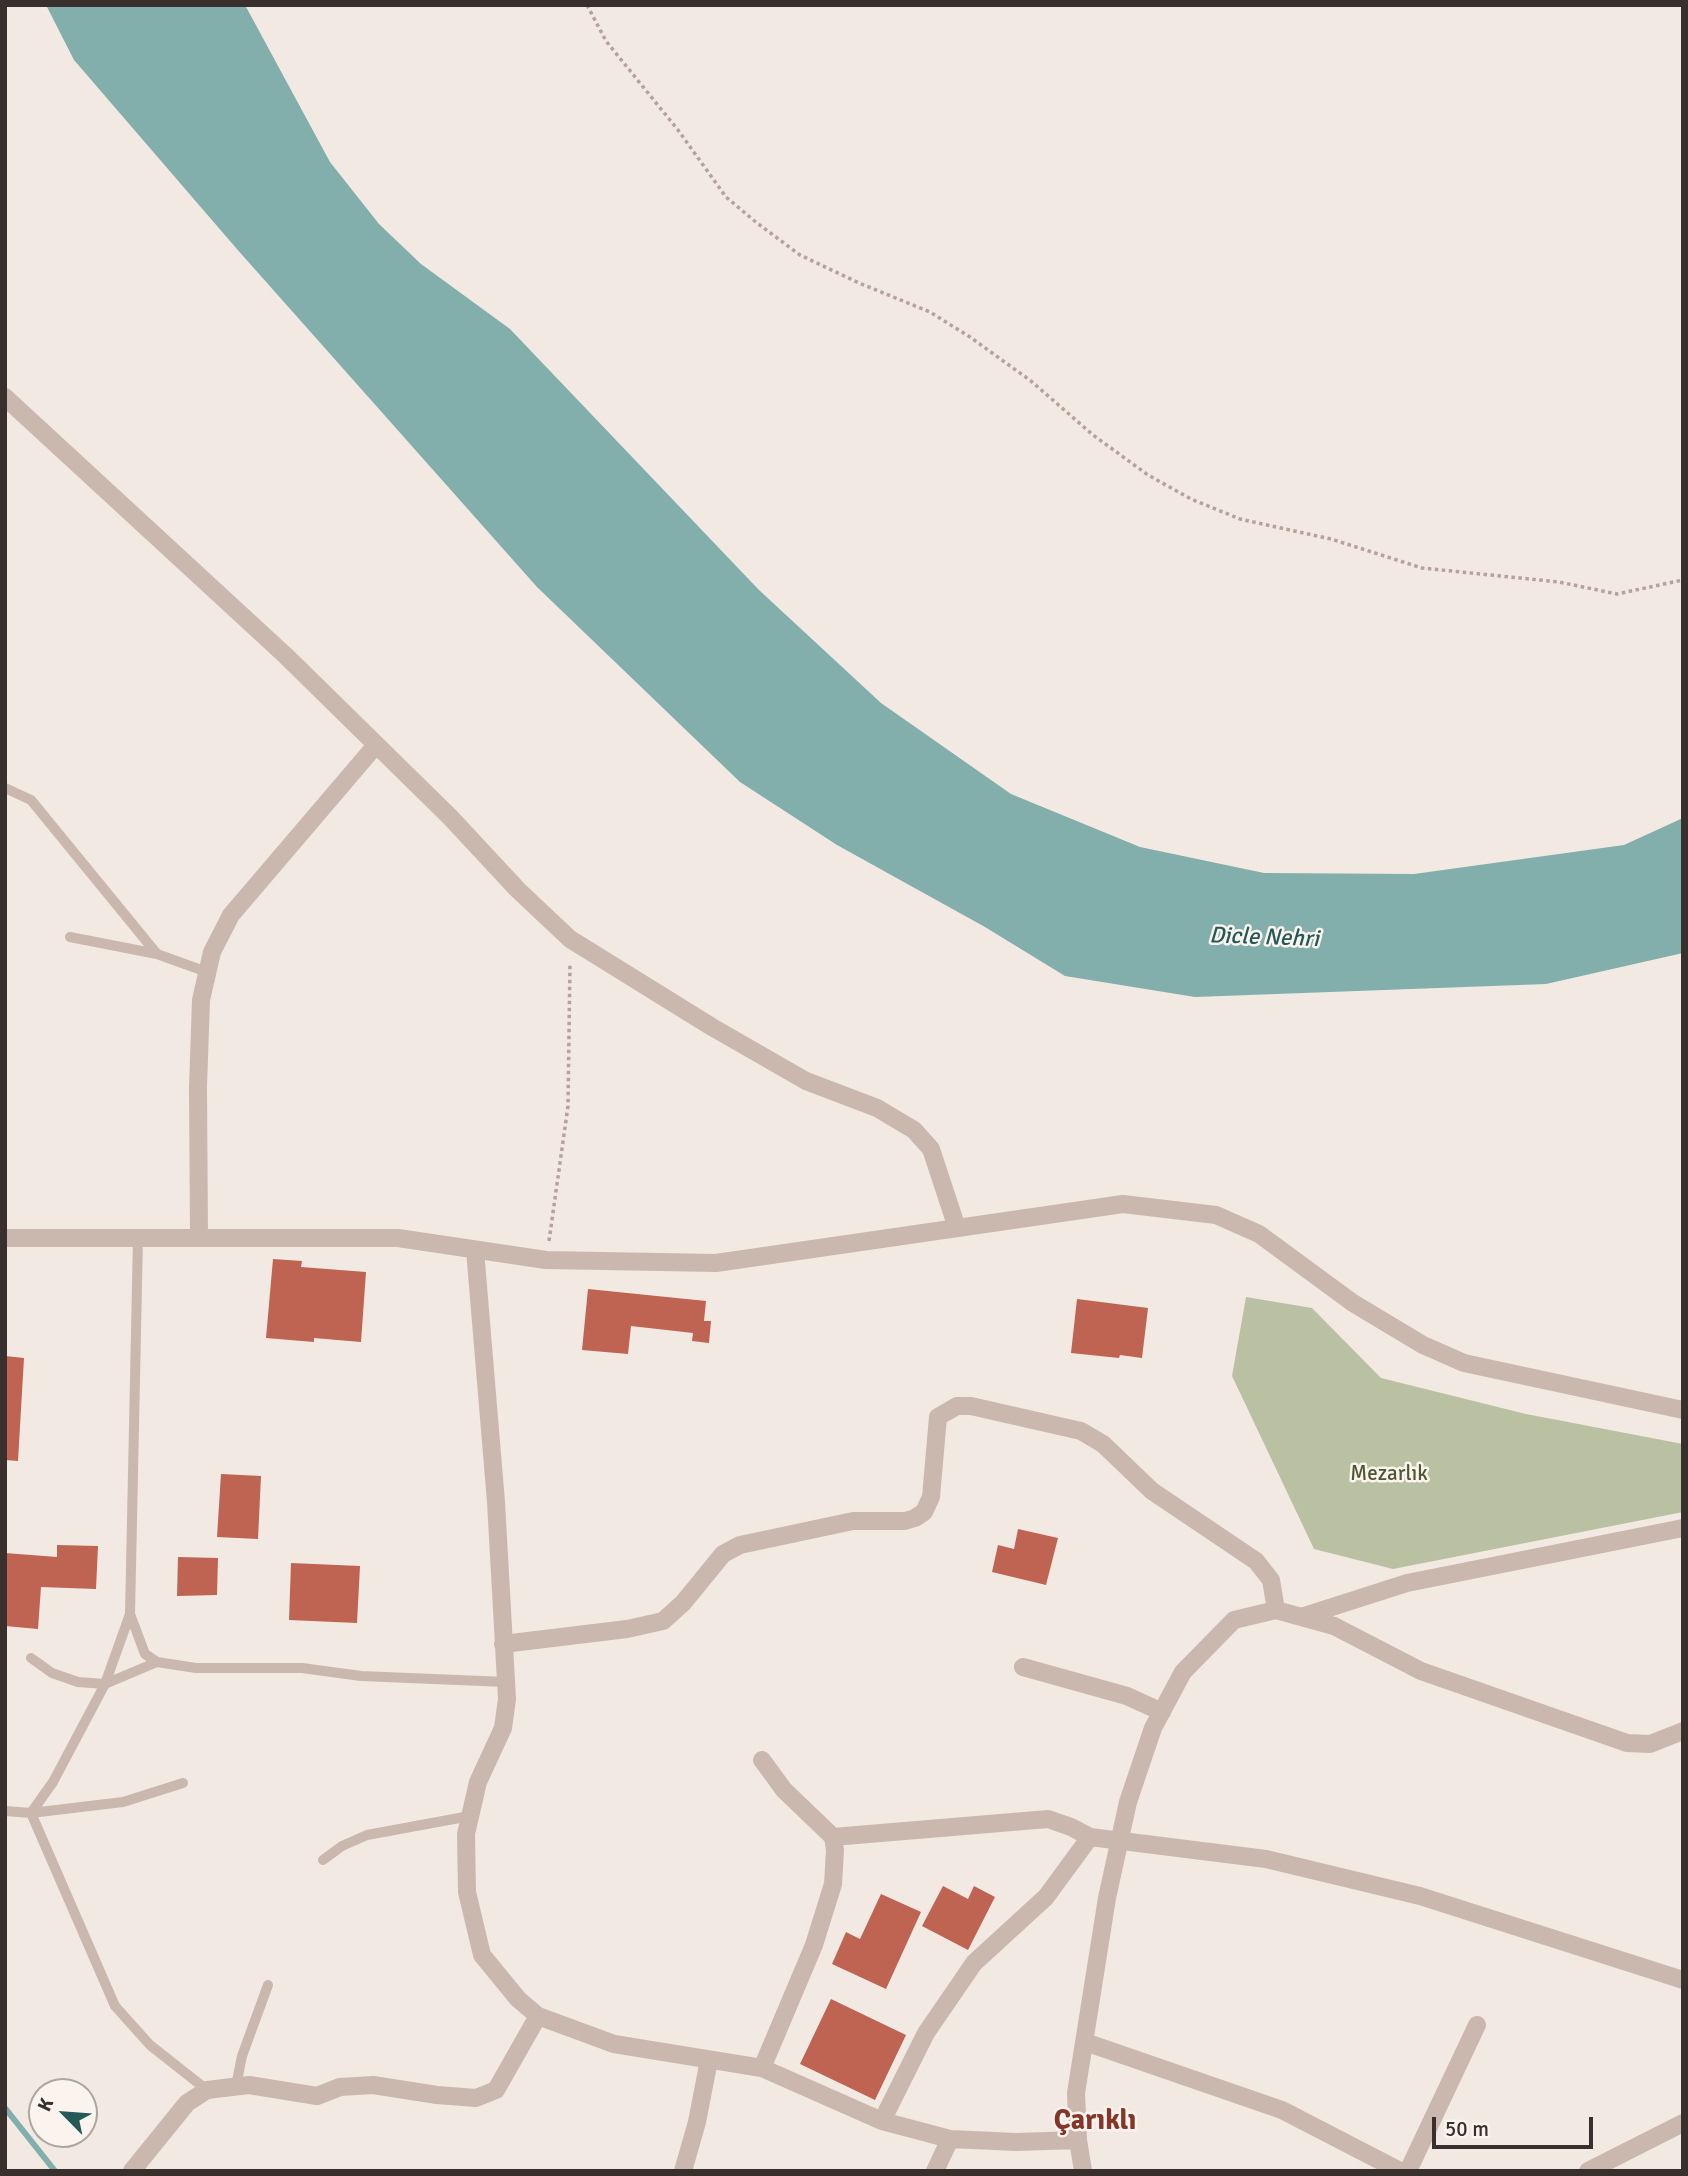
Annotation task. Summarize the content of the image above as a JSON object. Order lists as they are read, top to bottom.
{
  "districts": ["Çarıklı"],
  "water": ["Dicle Nehri"],
  "parks": ["Mezarlık"],
  "scale_bar": "50 m",
  "north": "top left"
}
